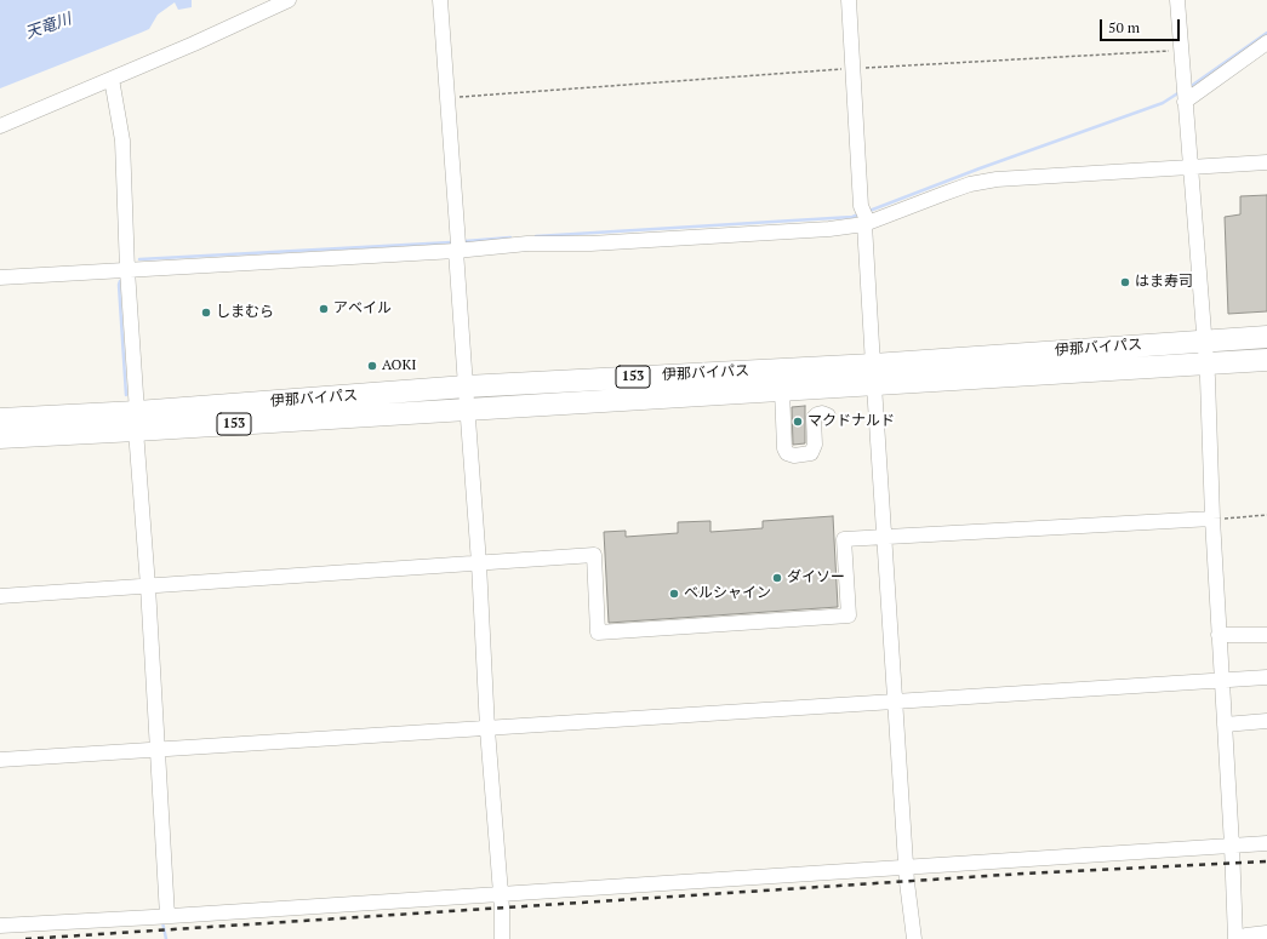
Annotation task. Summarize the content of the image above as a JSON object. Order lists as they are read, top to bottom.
{
  "streets": {
    "highway": ["伊那バイパス", "153"]
  },
  "water": ["天竜川"],
  "places": [
    "はま寿司",
    "アベイル",
    "しまむら",
    "AOKI",
    "マクドナルド",
    "ダイソー",
    "ベルシャイン"
  ],
  "scale_bar": "50 m"
}
